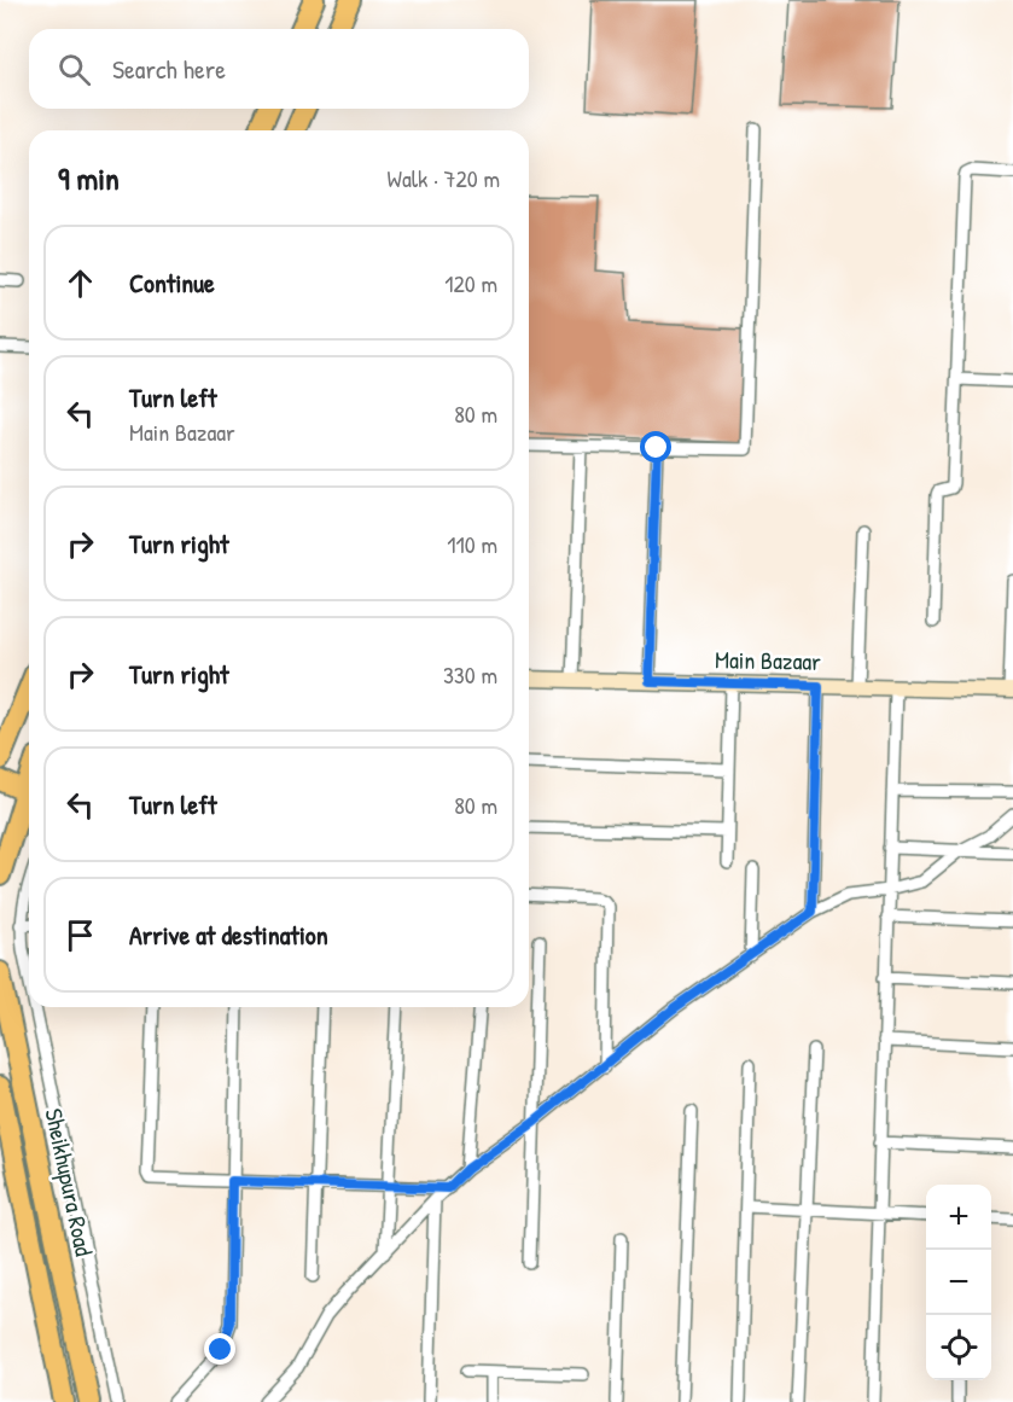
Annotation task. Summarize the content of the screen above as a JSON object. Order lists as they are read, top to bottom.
{
  "streets": {
    "highway": ["Sheikhupura Road"],
    "street": ["Main Bazaar"]
  },
  "page": {
    "search": "Search here",
    "heading": ["9 min", "Walk · 720 m"],
    "list": [
      ["Continue", "120 m"],
      ["Turn left", "Main Bazaar", "80 m"],
      ["Turn right", "110 m"],
      ["Turn right", "330 m"],
      ["Turn left", "80 m"],
      "Arrive at destination"
    ],
    "map_buttons": ["+", "−"]
  }
}
